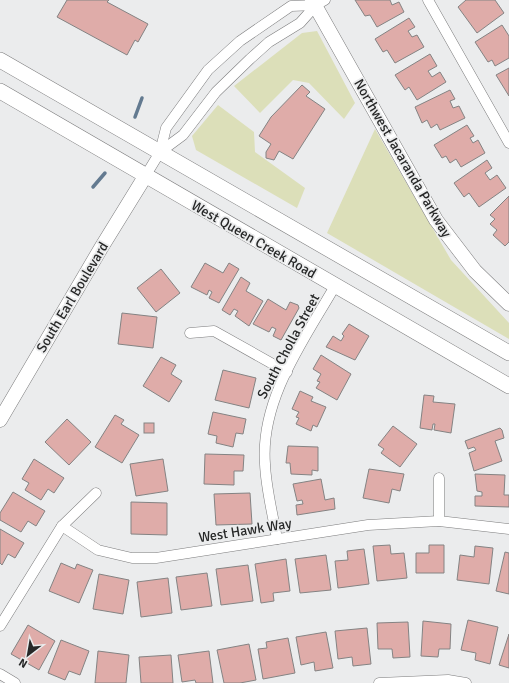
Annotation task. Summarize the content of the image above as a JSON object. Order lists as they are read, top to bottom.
{
  "streets": {
    "main road": ["West Queen Creek Road"],
    "street": [
      "Northwest Jacaranda Parkway",
      "South Earl Boulevard",
      "South Cholla Street",
      "West Hawk Way"
    ]
  },
  "crossings": [
    ["West Queen Creek Road", "South Earl Boulevard"],
    ["West Queen Creek Road", "South Cholla Street"],
    ["South Cholla Street", "West Hawk Way"]
  ],
  "north": "bottom left"
}
